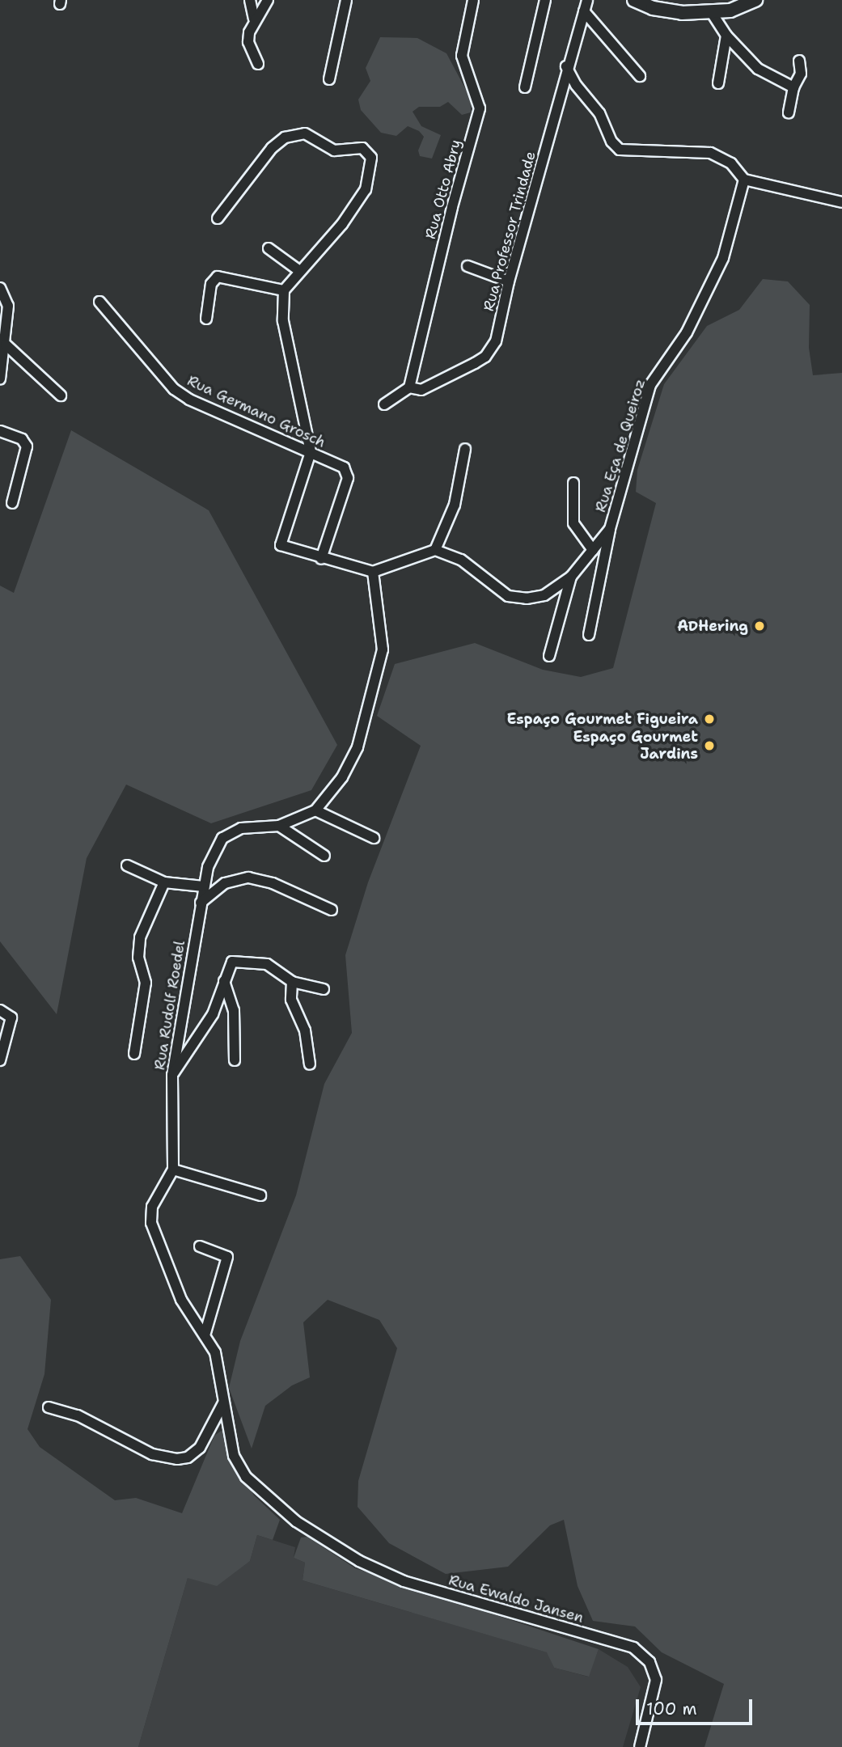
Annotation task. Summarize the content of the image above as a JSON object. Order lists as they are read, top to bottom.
{
  "streets": {
    "street": [
      "Rua Otto Abry",
      "Rua Professor Trindade",
      "Rua Germano Grosch",
      "Rua Eça de Queiroz",
      "Rua Rudolf Roedel",
      "Rua Ewaldo Jansen"
    ]
  },
  "crossings": [
    ["Rua Otto Abry", "Rua Professor Trindade"],
    ["Rua Rudolf Roedel", "Rua Ewaldo Jansen"]
  ],
  "places": ["ADHering", "Espaço Gourmet Figueira", "Espaço Gourmet Jardins"],
  "scale_bar": "100 m"
}
